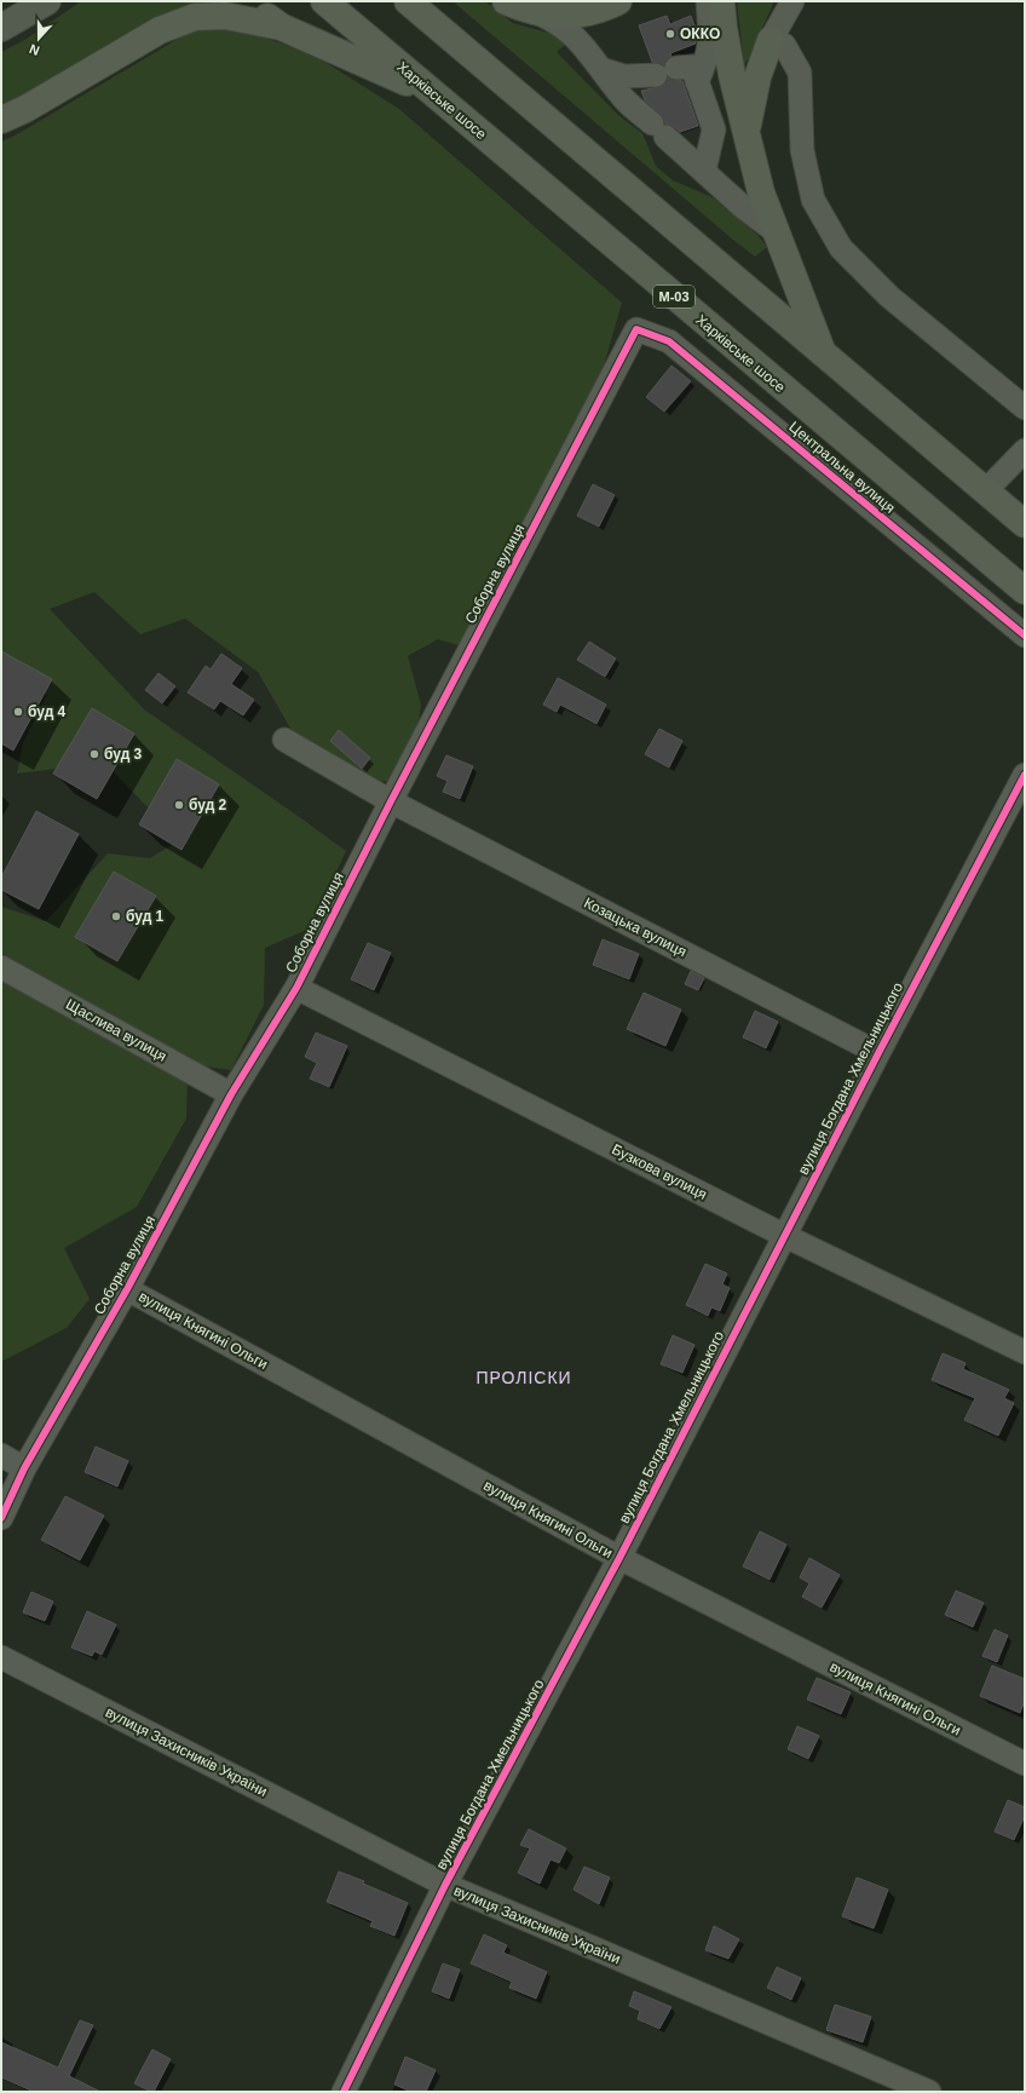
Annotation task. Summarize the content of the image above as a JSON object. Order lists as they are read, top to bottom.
{
  "streets": {
    "highway": ["Харківське шосе", "М-03"],
    "street": [
      "Центральна вулиця",
      "Соборна вулиця",
      "Козацька вулиця",
      "Щаслива вулиця",
      "вулиця Богдана Хмельницького",
      "Бузкова вулиця",
      "вулиця Княгині Ольги",
      "вулиця Захисників України"
    ]
  },
  "crossings": [
    ["Центральна вулиця", "Соборна вулиця"],
    ["Соборна вулиця", "Козацька вулиця"],
    ["Соборна вулиця", "Щаслива вулиця"],
    ["Соборна вулиця", "Бузкова вулиця"],
    ["Соборна вулиця", "вулиця Княгині Ольги"],
    ["Козацька вулиця", "вулиця Богдана Хмельницького"],
    ["вулиця Богдана Хмельницького", "Бузкова вулиця"],
    ["вулиця Богдана Хмельницького", "вулиця Княгині Ольги"],
    ["вулиця Богдана Хмельницького", "вулиця Захисників України"]
  ],
  "districts": ["ПРОЛІСКИ"],
  "places": [
    "ОККО",
    "буд 4",
    "буд 3",
    "буд 2",
    "буд 1"
  ],
  "north": "bottom"
}
